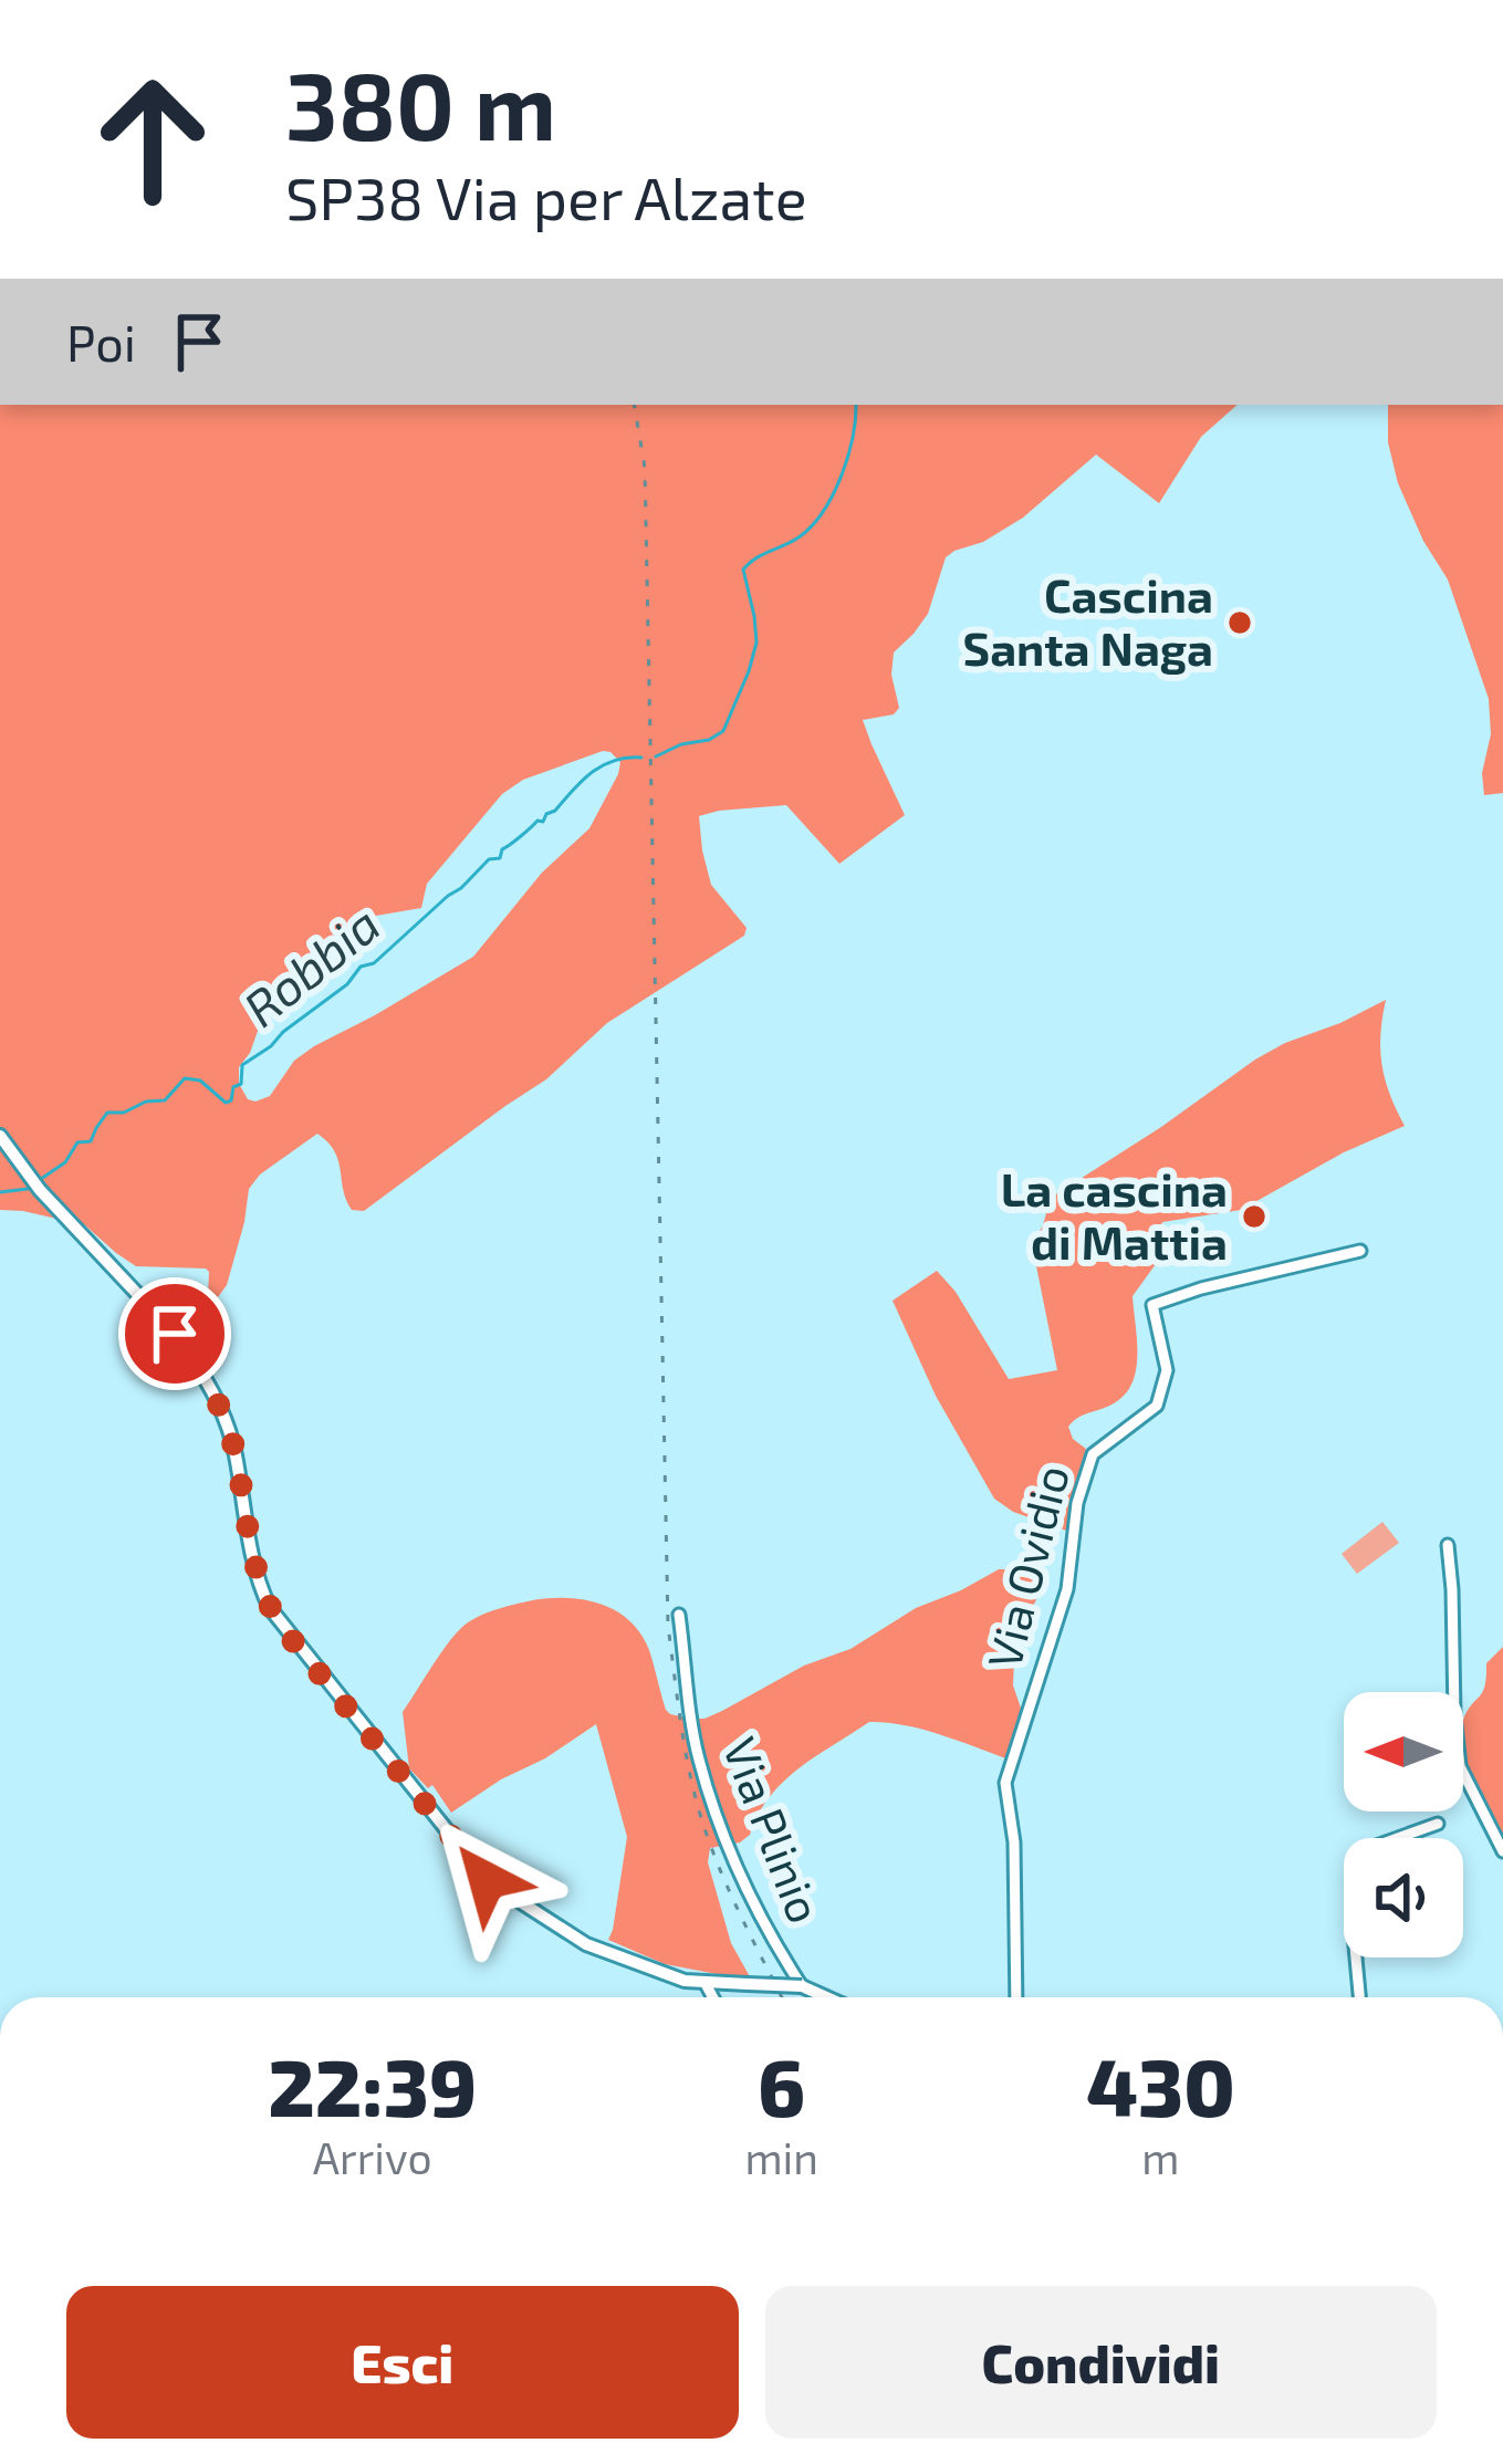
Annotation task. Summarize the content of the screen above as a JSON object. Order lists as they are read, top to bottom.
{
  "streets": {
    "street": ["Via Ovidio", "Via Plinio"]
  },
  "water": ["Robbia"],
  "places": ["Cascina Santa Naga", "La cascina di Mattia"],
  "north": "left",
  "page": {
    "turn": ["380 m", "SP38 Via per Alzate"],
    "then": "Poi",
    "eta": [
      "22:39",
      "Arrivo",
      "6",
      "min",
      "430",
      "m"
    ],
    "buttons": ["Esci", "Condividi"]
  }
}
